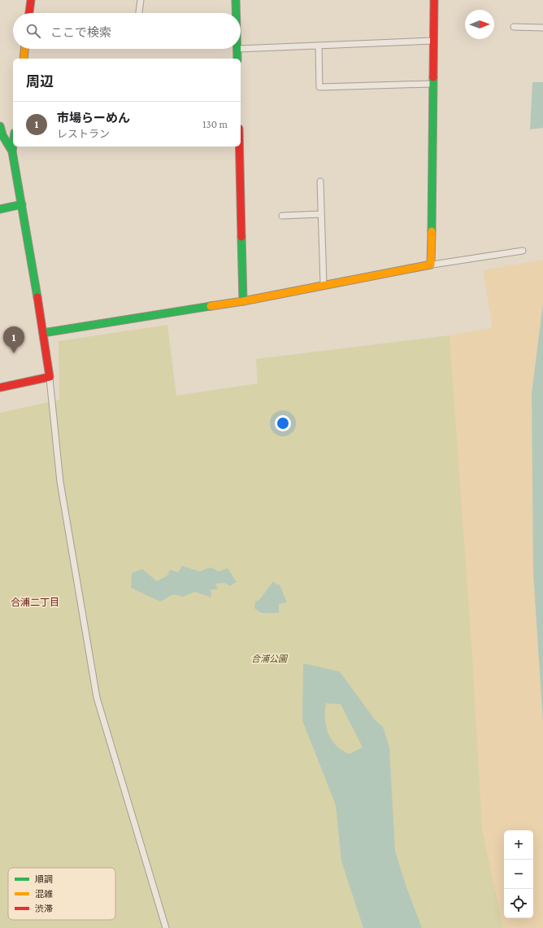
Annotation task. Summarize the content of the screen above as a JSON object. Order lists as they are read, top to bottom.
{
  "districts": ["合浦二丁目"],
  "parks": ["合浦公園"],
  "legend": ["順調", "混雑", "渋滞"],
  "north": "right",
  "page": {
    "search": "ここで検索",
    "heading": "周辺",
    "list": [
      {
        "mark": "1",
        "name": "市場らーめん",
        "note": "レストラン",
        "value": "130 m"
      }
    ],
    "pins": "1",
    "map_buttons": ["+", "−"]
  }
}
